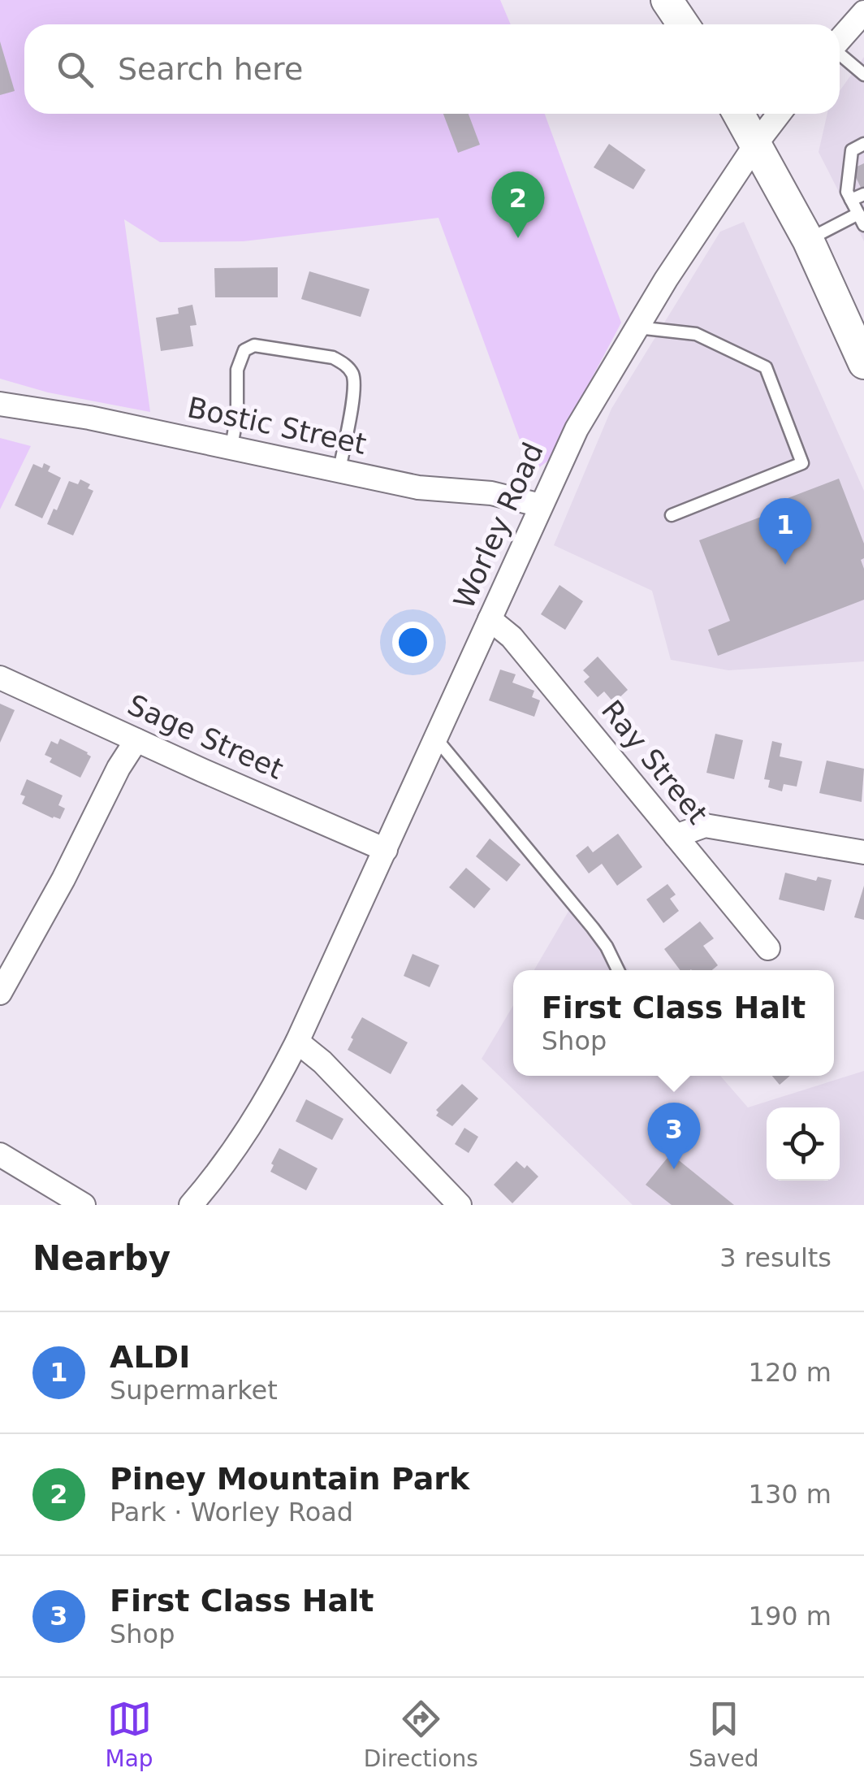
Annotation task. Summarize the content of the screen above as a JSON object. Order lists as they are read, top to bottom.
{
  "streets": {
    "street": [
      "Bostic Street",
      "Worley Road",
      "Sage Street",
      "Ray Street"
    ]
  },
  "crossings": [
    ["Bostic Street", "Worley Road"],
    ["Worley Road", "Sage Street"],
    ["Worley Road", "Ray Street"]
  ],
  "page": {
    "search": "Search here",
    "pins": ["2", "1", "3"],
    "popup": ["First Class Halt", "Shop"],
    "heading": ["Nearby", "3 results"],
    "list": [
      {
        "mark": "1",
        "name": "ALDI",
        "note": "Supermarket",
        "value": "120 m"
      },
      {
        "mark": "2",
        "name": "Piney Mountain Park",
        "note": "Park · Worley Road",
        "value": "130 m"
      },
      {
        "mark": "3",
        "name": "First Class Halt",
        "note": "Shop",
        "value": "190 m"
      }
    ],
    "nav": ["Map", "Directions", "Saved"]
  }
}
